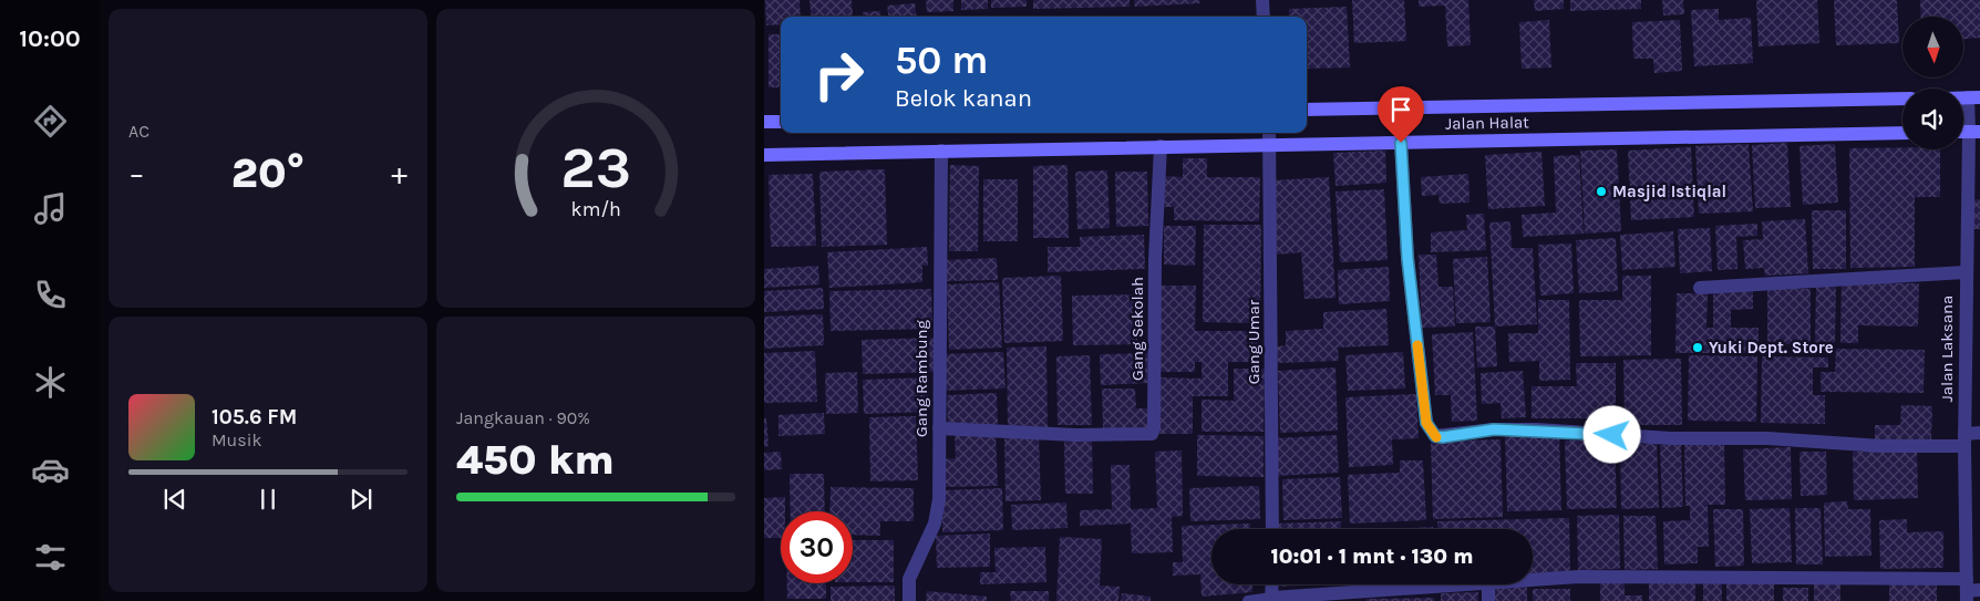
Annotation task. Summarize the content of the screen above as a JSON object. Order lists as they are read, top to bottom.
{
  "streets": {
    "main road": ["Jalan Halat"],
    "street": [
      "Gang Sekolah",
      "Gang Umar",
      "Jalan Laksana",
      "Gang Rambung"
    ]
  },
  "crossings": [
    ["Jalan Halat", "Gang Sekolah"],
    ["Jalan Halat", "Gang Umar"],
    ["Jalan Halat", "Gang Rambung"],
    ["Gang Sekolah", "Gang Rambung"]
  ],
  "places": ["Masjid Istiqlal", "Yuki Dept. Store"],
  "north": "bottom",
  "page": {
    "tabs": "10:00",
    "tile": [
      "AC",
      ["Jangkauan · 90%", "450 km"]
    ],
    "turn": ["50 m", "Belok kanan"],
    "heat": ["−", "20°", "+"],
    "song": ["105.6 FM", "Musik"],
    "limit": "30",
    "trip": "10:01 · 1 mnt · 130 m",
    "gauge": ["23", "km/h"]
  }
}
